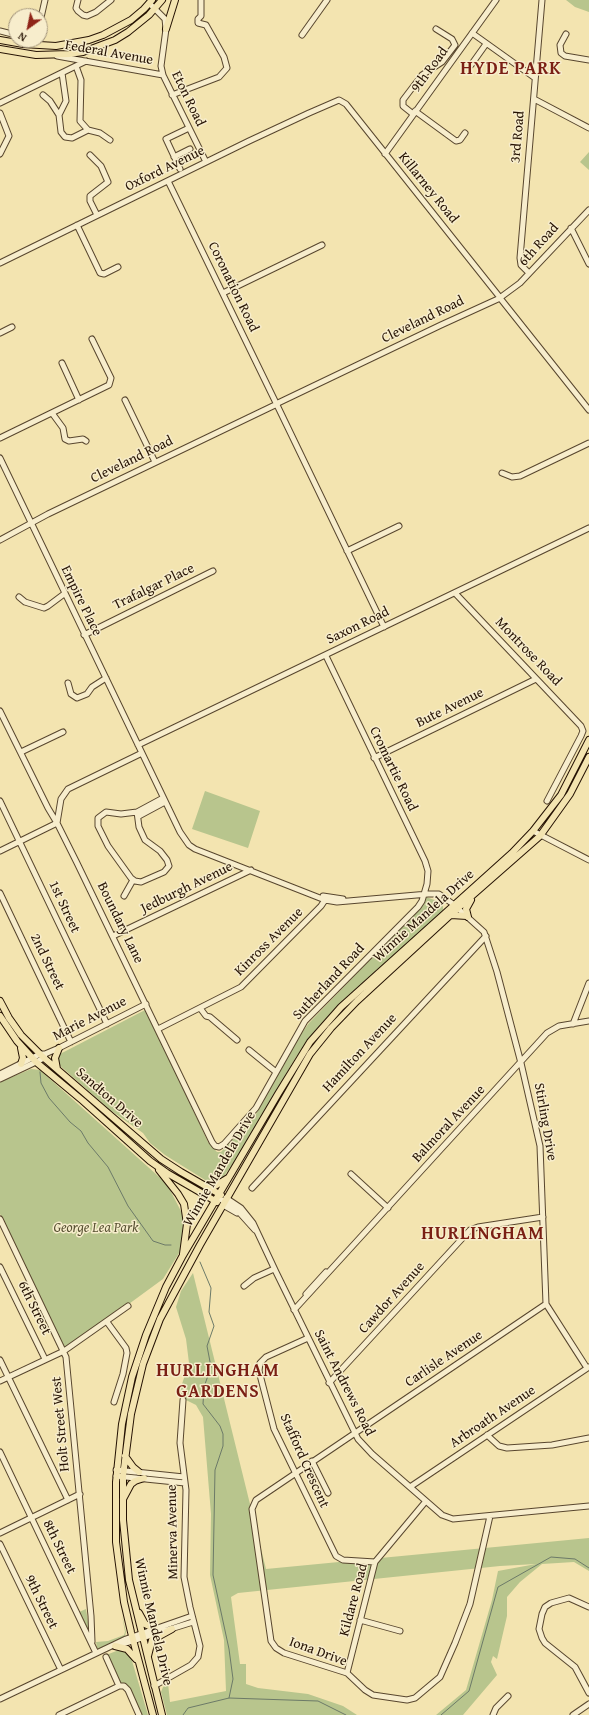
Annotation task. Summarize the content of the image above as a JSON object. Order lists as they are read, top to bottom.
{
  "streets": {
    "main road": ["Winnie Mandela Drive", "Sandton Drive"],
    "street": [
      "Federal Avenue",
      "9th Road",
      "Eton Road",
      "3rd Road",
      "Oxford Avenue",
      "Killarney Road",
      "6th Road",
      "Coronation Road",
      "Cleveland Road",
      "Trafalgar Place",
      "Empire Place",
      "Saxon Road",
      "Montrose Road",
      "Bute Avenue",
      "Cromartie Road",
      "Jedburgh Avenue",
      "1st Street",
      "Boundary Lane",
      "Kinross Avenue",
      "2nd Street",
      "Sutherland Road",
      "Marie Avenue",
      "Hamilton Avenue",
      "Stirling Drive",
      "Balmoral Avenue",
      "Cawdor Avenue",
      "6th Street",
      "Carlisle Avenue",
      "Saint Andrews Road",
      "Arbroath Avenue",
      "Holt Street West",
      "Stafford Crescent",
      "Minerva Avenue",
      "8th Street",
      "Kildare Road",
      "9th Street",
      "Iona Drive"
    ]
  },
  "crossings": [
    ["Federal Avenue", "Eton Road"],
    ["9th Road", "Killarney Road"],
    ["Eton Road", "Oxford Avenue"],
    ["3rd Road", "6th Road"],
    ["Oxford Avenue", "Killarney Road"],
    ["Oxford Avenue", "Coronation Road"],
    ["Killarney Road", "6th Road"],
    ["Killarney Road", "Cleveland Road"],
    ["6th Road", "Cleveland Road"],
    ["Coronation Road", "Cleveland Road"],
    ["Coronation Road", "Saxon Road"],
    ["Cleveland Road", "Empire Place"],
    ["Trafalgar Place", "Empire Place"],
    ["Empire Place", "Saxon Road"],
    ["Empire Place", "Jedburgh Avenue"],
    ["Empire Place", "Stirling Drive"],
    ["Saxon Road", "Montrose Road"],
    ["Saxon Road", "Cromartie Road"],
    ["Montrose Road", "Bute Avenue"],
    ["Bute Avenue", "Cromartie Road"],
    ["Cromartie Road", "Sutherland Road"],
    ["Cromartie Road", "Stirling Drive"],
    ["Jedburgh Avenue", "Boundary Lane"],
    ["Jedburgh Avenue", "Stirling Drive"],
    ["1st Street", "Marie Avenue"],
    ["Winnie Mandela Drive", "Sandton Drive"],
    ["Winnie Mandela Drive", "Stirling Drive"],
    ["Winnie Mandela Drive", "Saint Andrews Road"],
    ["Winnie Mandela Drive", "Minerva Avenue"],
    ["Boundary Lane", "Kinross Avenue"],
    ["Boundary Lane", "Sutherland Road"],
    ["Boundary Lane", "Marie Avenue"],
    ["Kinross Avenue", "Stirling Drive"],
    ["2nd Street", "Marie Avenue"],
    ["Sutherland Road", "Stirling Drive"],
    ["Marie Avenue", "Sandton Drive"],
    ["Hamilton Avenue", "Stirling Drive"],
    ["Stirling Drive", "Balmoral Avenue"],
    ["Stirling Drive", "Cawdor Avenue"],
    ["Stirling Drive", "Carlisle Avenue"],
    ["Balmoral Avenue", "Saint Andrews Road"],
    ["Cawdor Avenue", "Saint Andrews Road"],
    ["Carlisle Avenue", "Saint Andrews Road"],
    ["Carlisle Avenue", "Iona Drive"],
    ["Saint Andrews Road", "Arbroath Avenue"],
    ["Saint Andrews Road", "Stafford Crescent"],
    ["Saint Andrews Road", "Kildare Road"],
    ["Saint Andrews Road", "Iona Drive"],
    ["Holt Street West", "8th Street"],
    ["Stafford Crescent", "Kildare Road"],
    ["Stafford Crescent", "Iona Drive"],
    ["Kildare Road", "Iona Drive"]
  ],
  "districts": ["HYDE PARK", "HURLINGHAM", "HURLINGHAM GARDENS"],
  "parks": ["George Lea Park"],
  "north": "bottom left"
}
